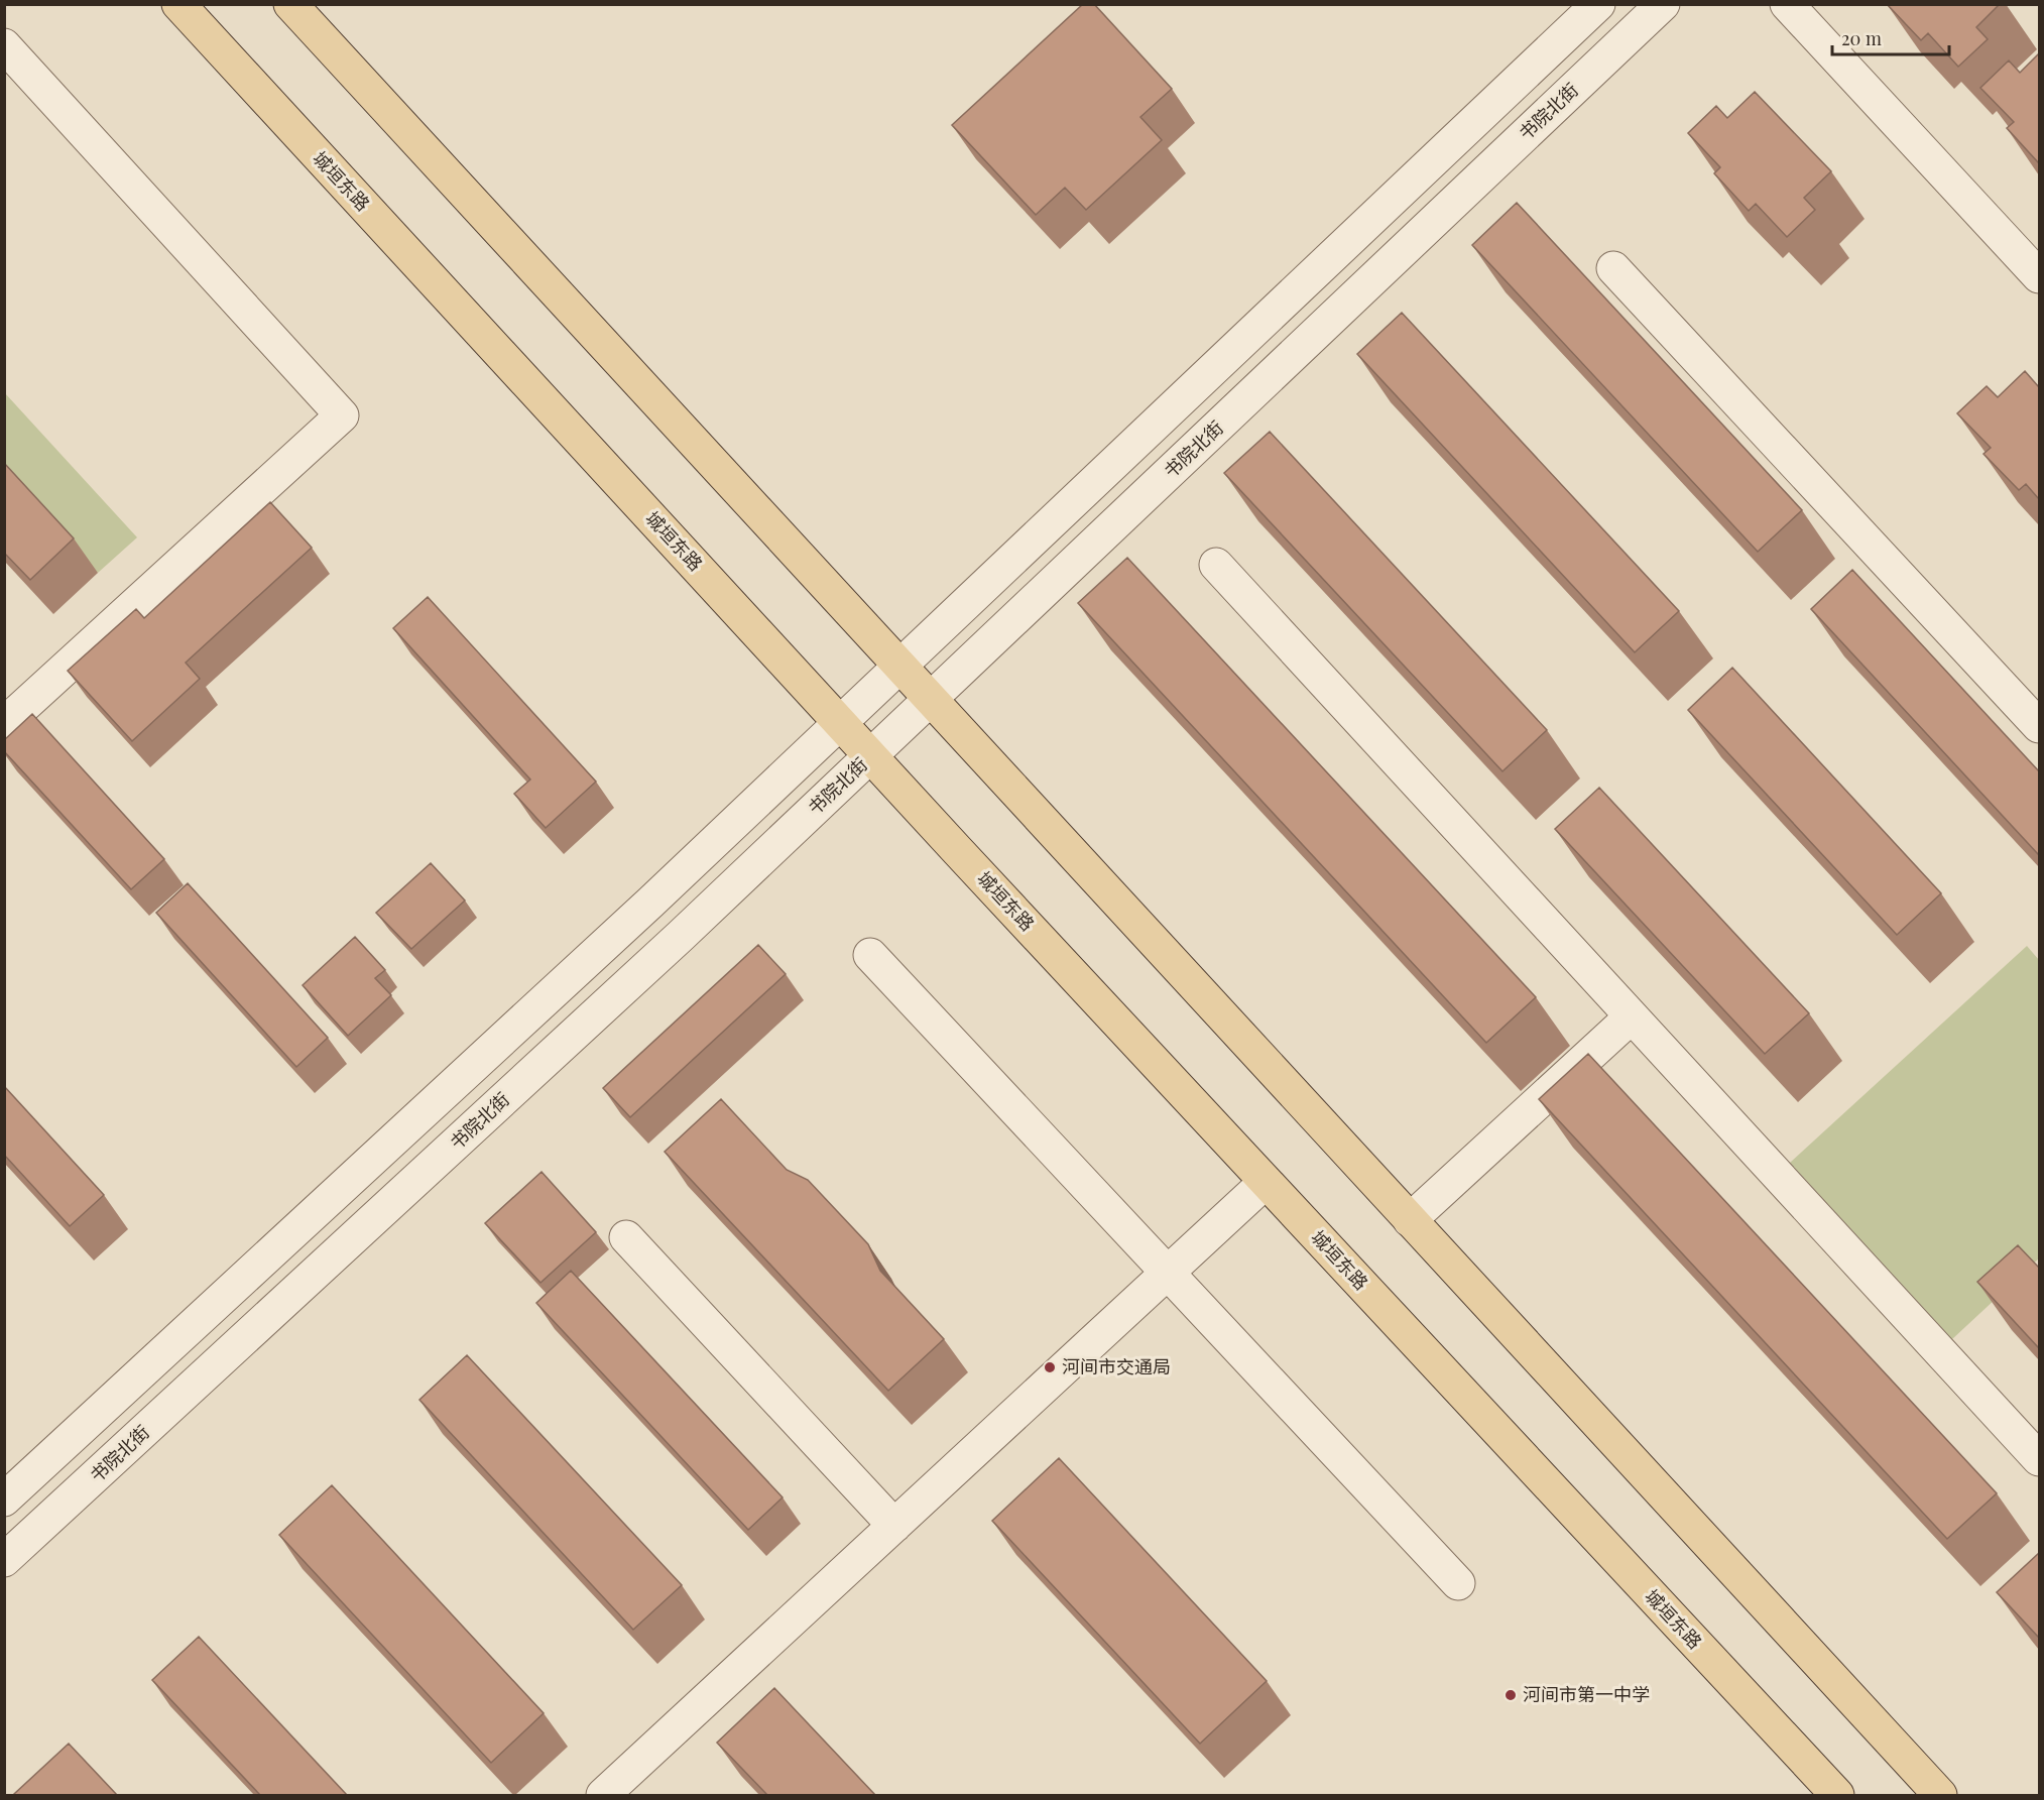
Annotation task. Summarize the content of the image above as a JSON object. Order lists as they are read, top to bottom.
{
  "streets": {
    "main road": ["城垣东路"],
    "street": ["书院北街"]
  },
  "crossings": [
    ["书院北街", "城垣东路"]
  ],
  "places": ["河间市交通局", "河间市第一中学"],
  "scale_bar": "20 m"
}
